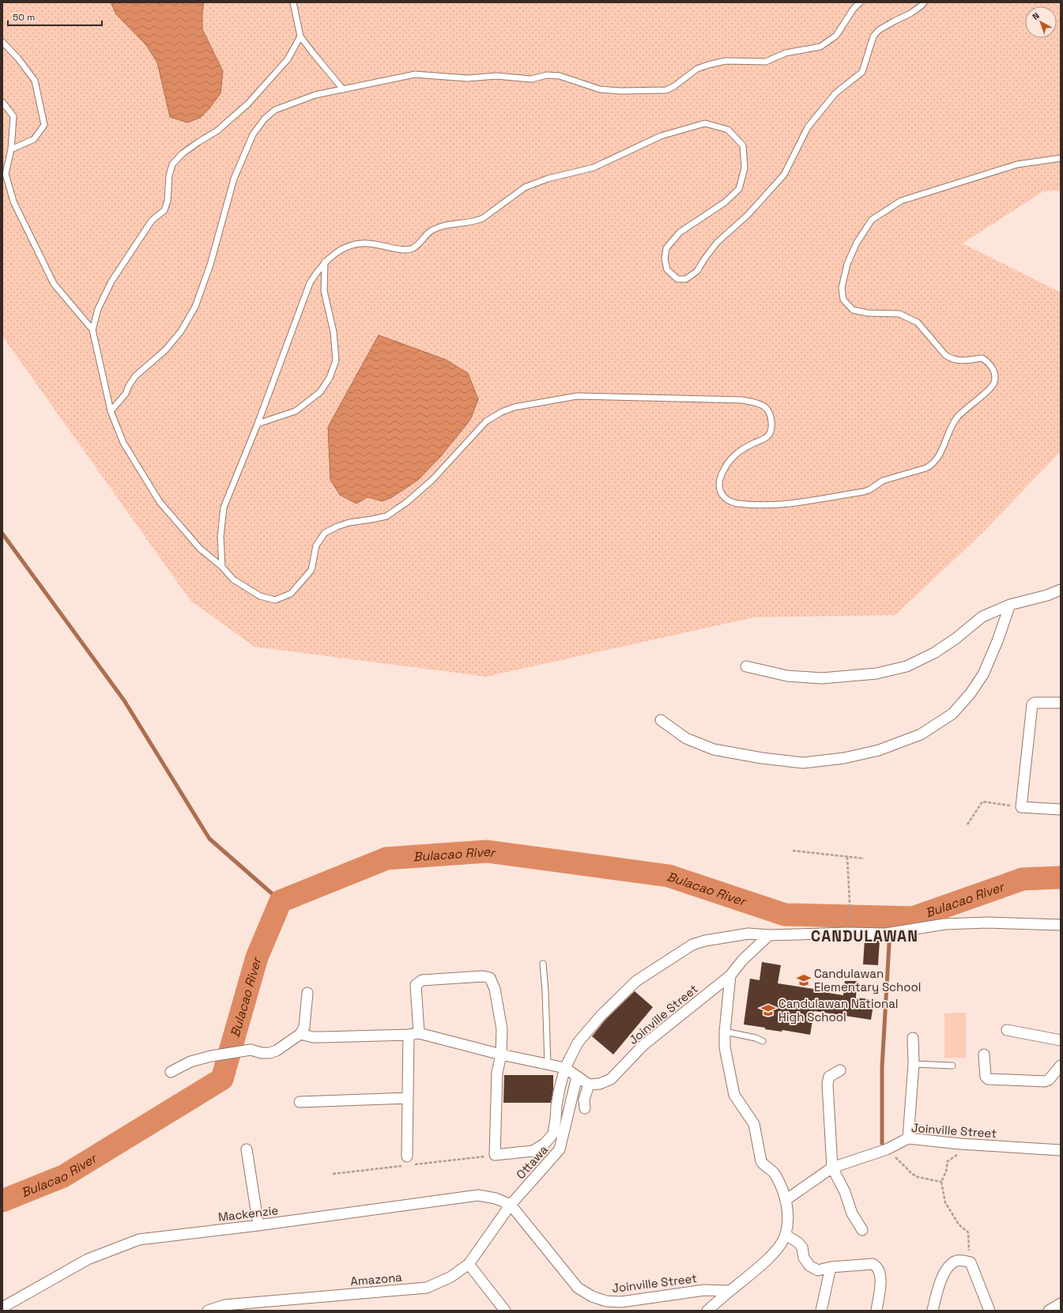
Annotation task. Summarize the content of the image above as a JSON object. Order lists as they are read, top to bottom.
{
  "streets": {
    "street": [
      "Joinville Street",
      "Ottawa",
      "Mackenzie",
      "Amazona"
    ]
  },
  "crossings": [
    ["Joinville Street", "Ottawa"],
    ["Joinville Street", "Mackenzie"],
    ["Joinville Street", "Amazona"],
    ["Ottawa", "Mackenzie"],
    ["Ottawa", "Amazona"],
    ["Mackenzie", "Amazona"]
  ],
  "districts": ["CANDULAWAN"],
  "water": ["Bulacao River"],
  "places": {
    "school or university": ["Candulawan Elementary School", "Candulawan National High School"]
  },
  "scale_bar": "50 m",
  "north": "top left"
}
